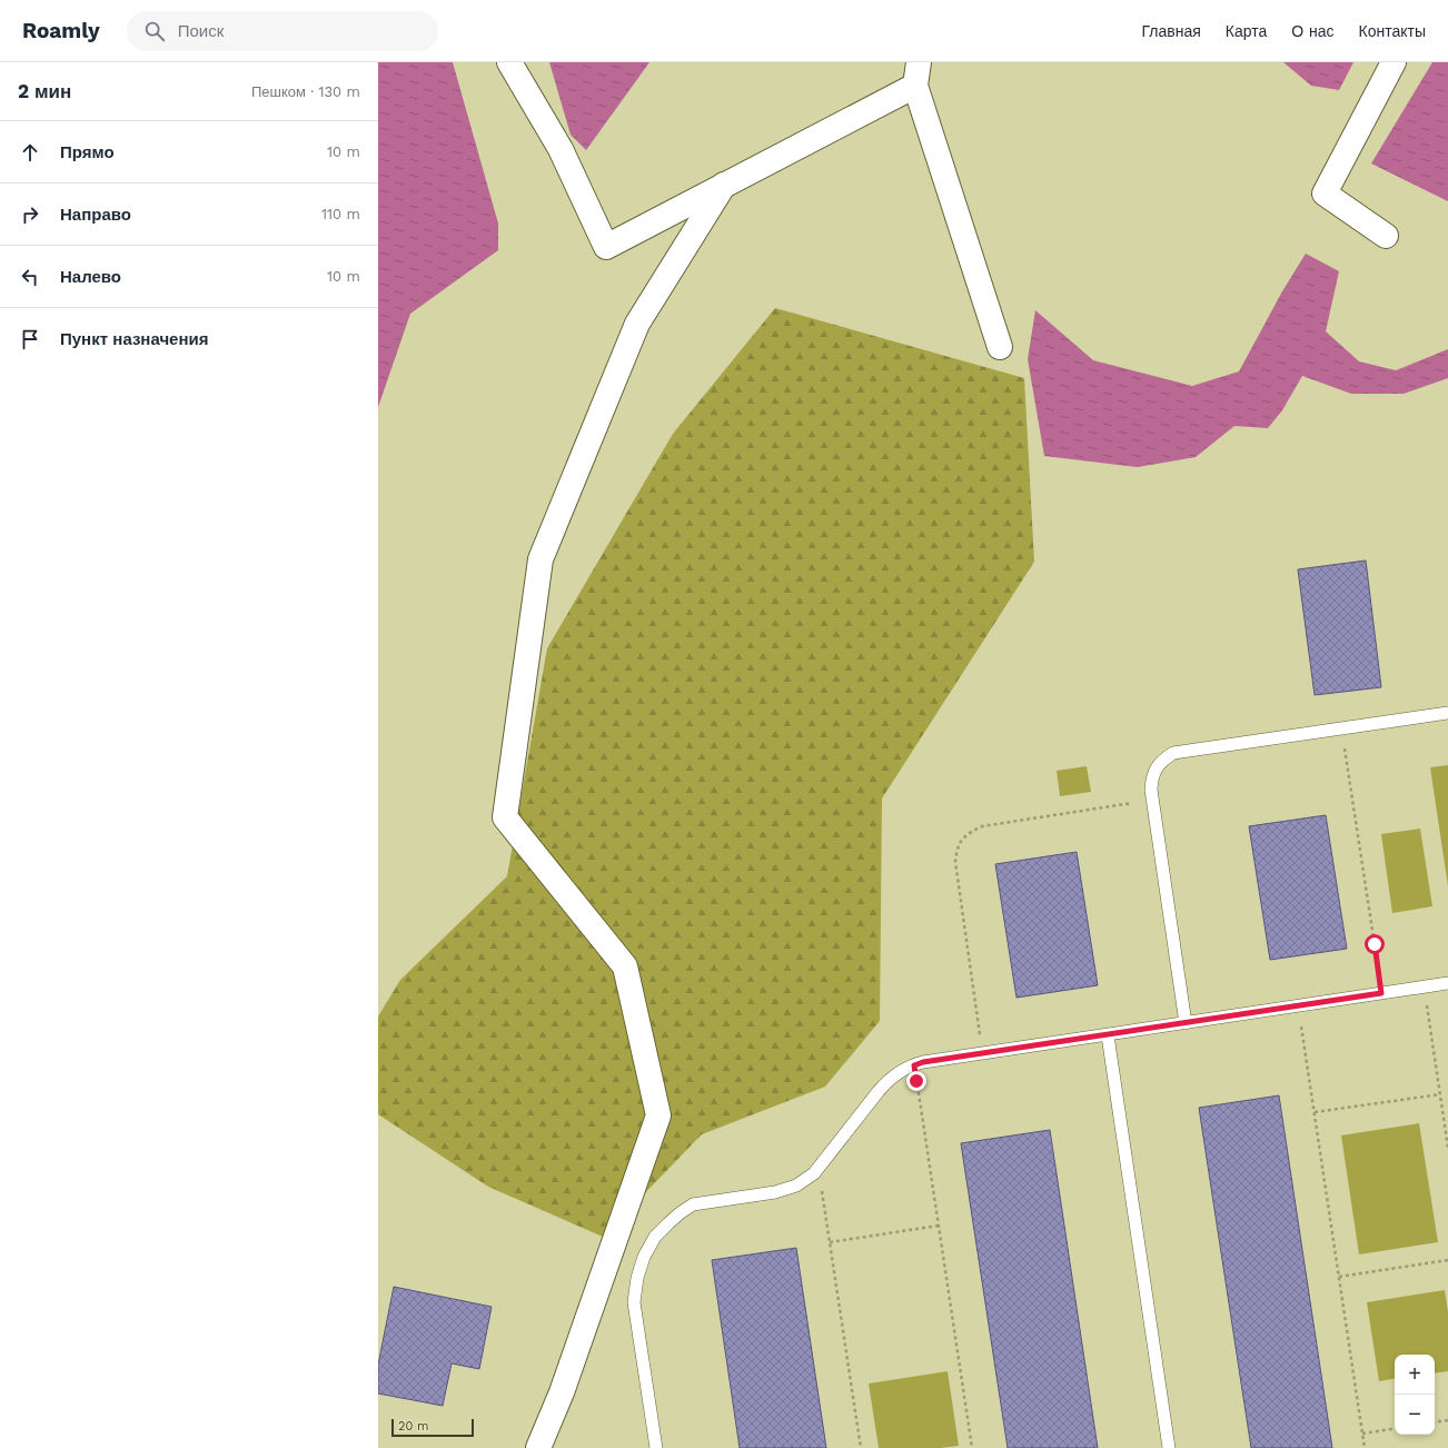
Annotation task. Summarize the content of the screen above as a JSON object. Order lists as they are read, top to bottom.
{
  "scale_bar": "20 m",
  "page": {
    "header": "Roamly",
    "search": "Поиск",
    "nav": [
      "Главная",
      "Карта",
      "О нас",
      "Контакты"
    ],
    "heading": ["2 мин", "Пешком · 130 m"],
    "list": [
      ["Прямо", "10 m"],
      ["Направо", "110 m"],
      ["Налево", "10 m"],
      "Пункт назначения"
    ],
    "map_buttons": ["+", "−"],
    "scale": "20 m"
  }
}
